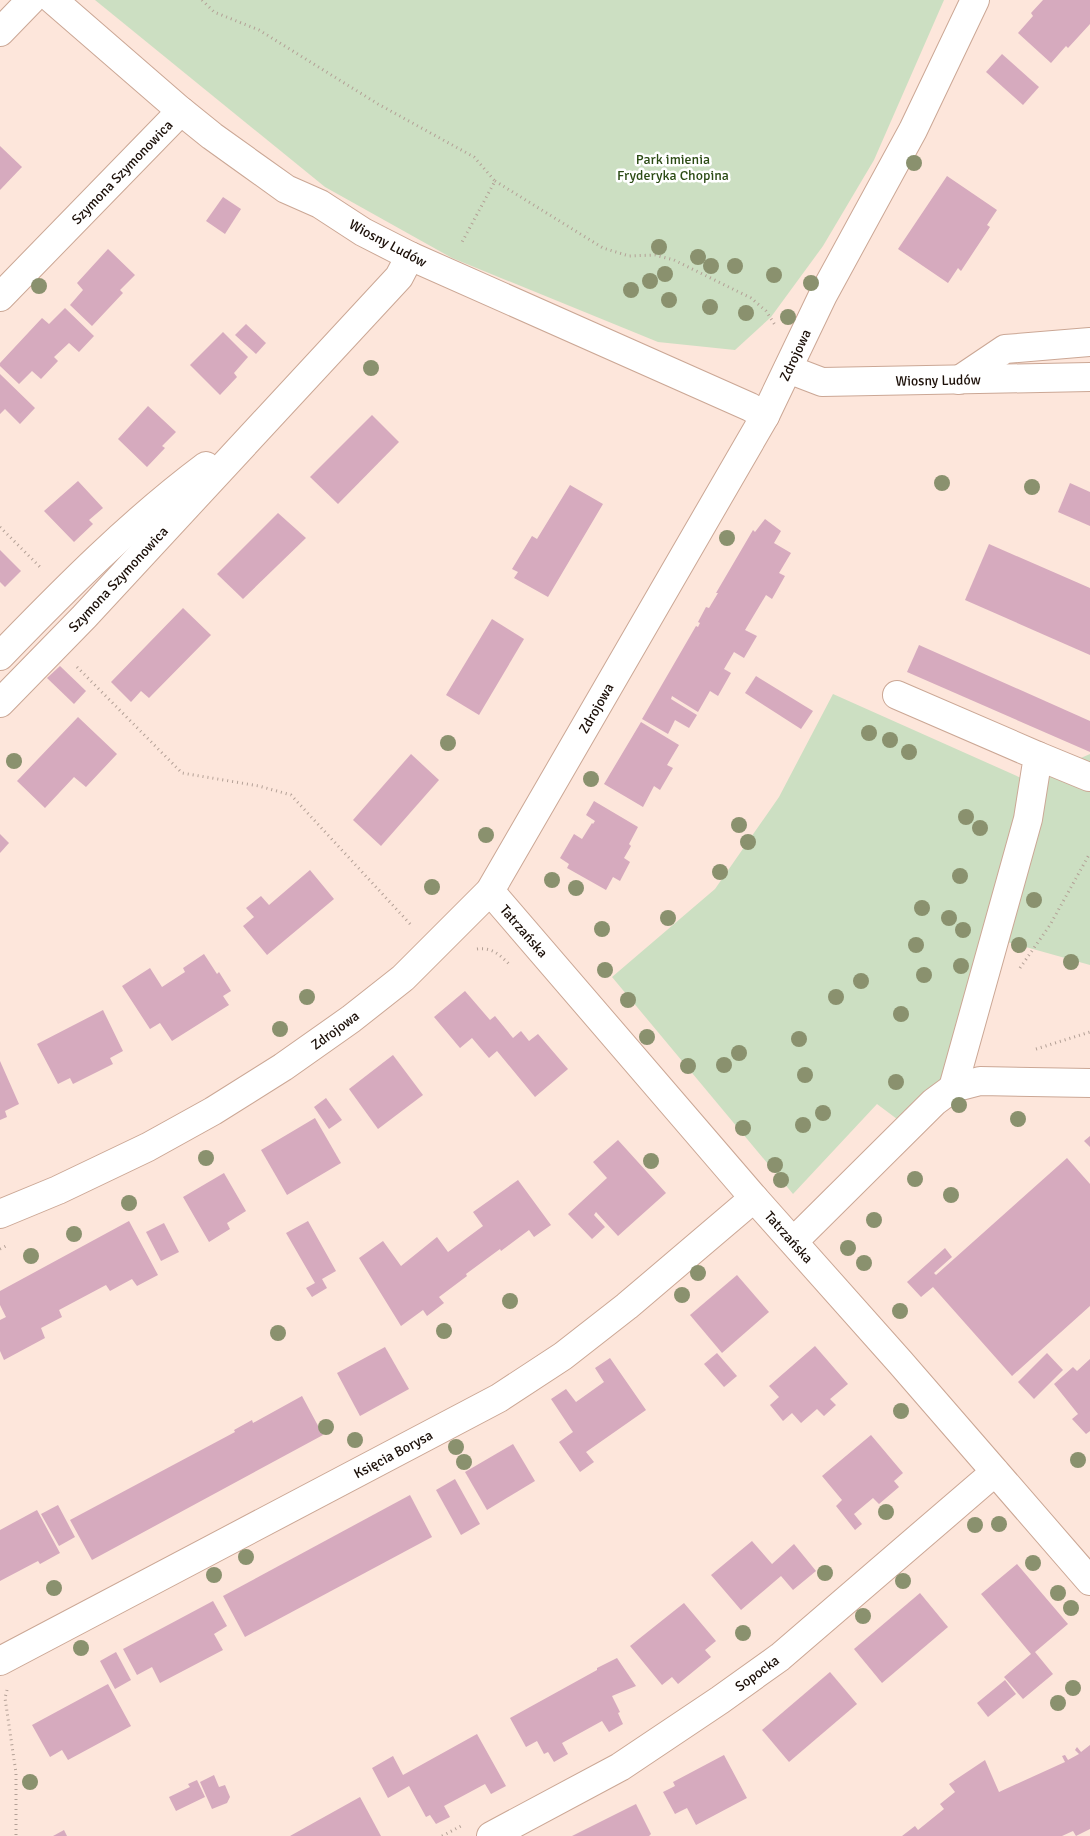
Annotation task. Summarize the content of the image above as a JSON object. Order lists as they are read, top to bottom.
{
  "streets": {
    "street": [
      "Szymona Szymonowica",
      "Wiosny Ludów",
      "Zdrojowa",
      "Tatrzańska",
      "Księcia Borysa",
      "Sopocka"
    ]
  },
  "crossings": [
    ["Szymona Szymonowica", "Wiosny Ludów"],
    ["Wiosny Ludów", "Zdrojowa"],
    ["Zdrojowa", "Tatrzańska"],
    ["Tatrzańska", "Księcia Borysa"],
    ["Tatrzańska", "Sopocka"]
  ],
  "parks": ["Park imienia Fryderyka Chopina"]
}
